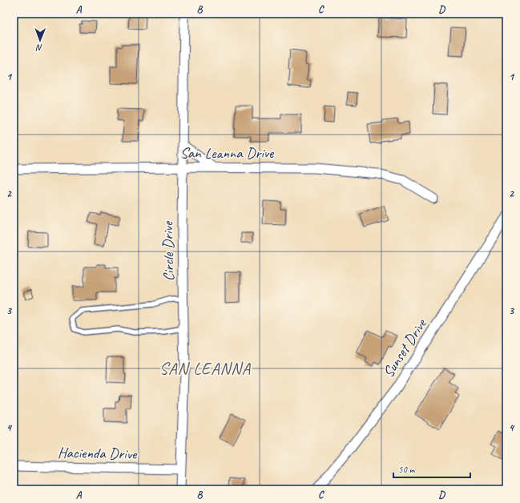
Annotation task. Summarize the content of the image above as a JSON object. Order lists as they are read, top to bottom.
{
  "streets": {
    "street": [
      "San Leanna Drive",
      "Circle Drive",
      "Sunset Drive",
      "Hacienda Drive"
    ]
  },
  "crossings": [
    ["San Leanna Drive", "Circle Drive"],
    ["Circle Drive", "Hacienda Drive"]
  ],
  "districts": ["SAN LEANNA"],
  "scale_bar": "50 m",
  "north": "bottom",
  "grid": {
    "columns": [
      "A",
      "B",
      "C",
      "D"
    ],
    "rows": [
      "1",
      "2",
      "3",
      "4"
    ]
  }
}
